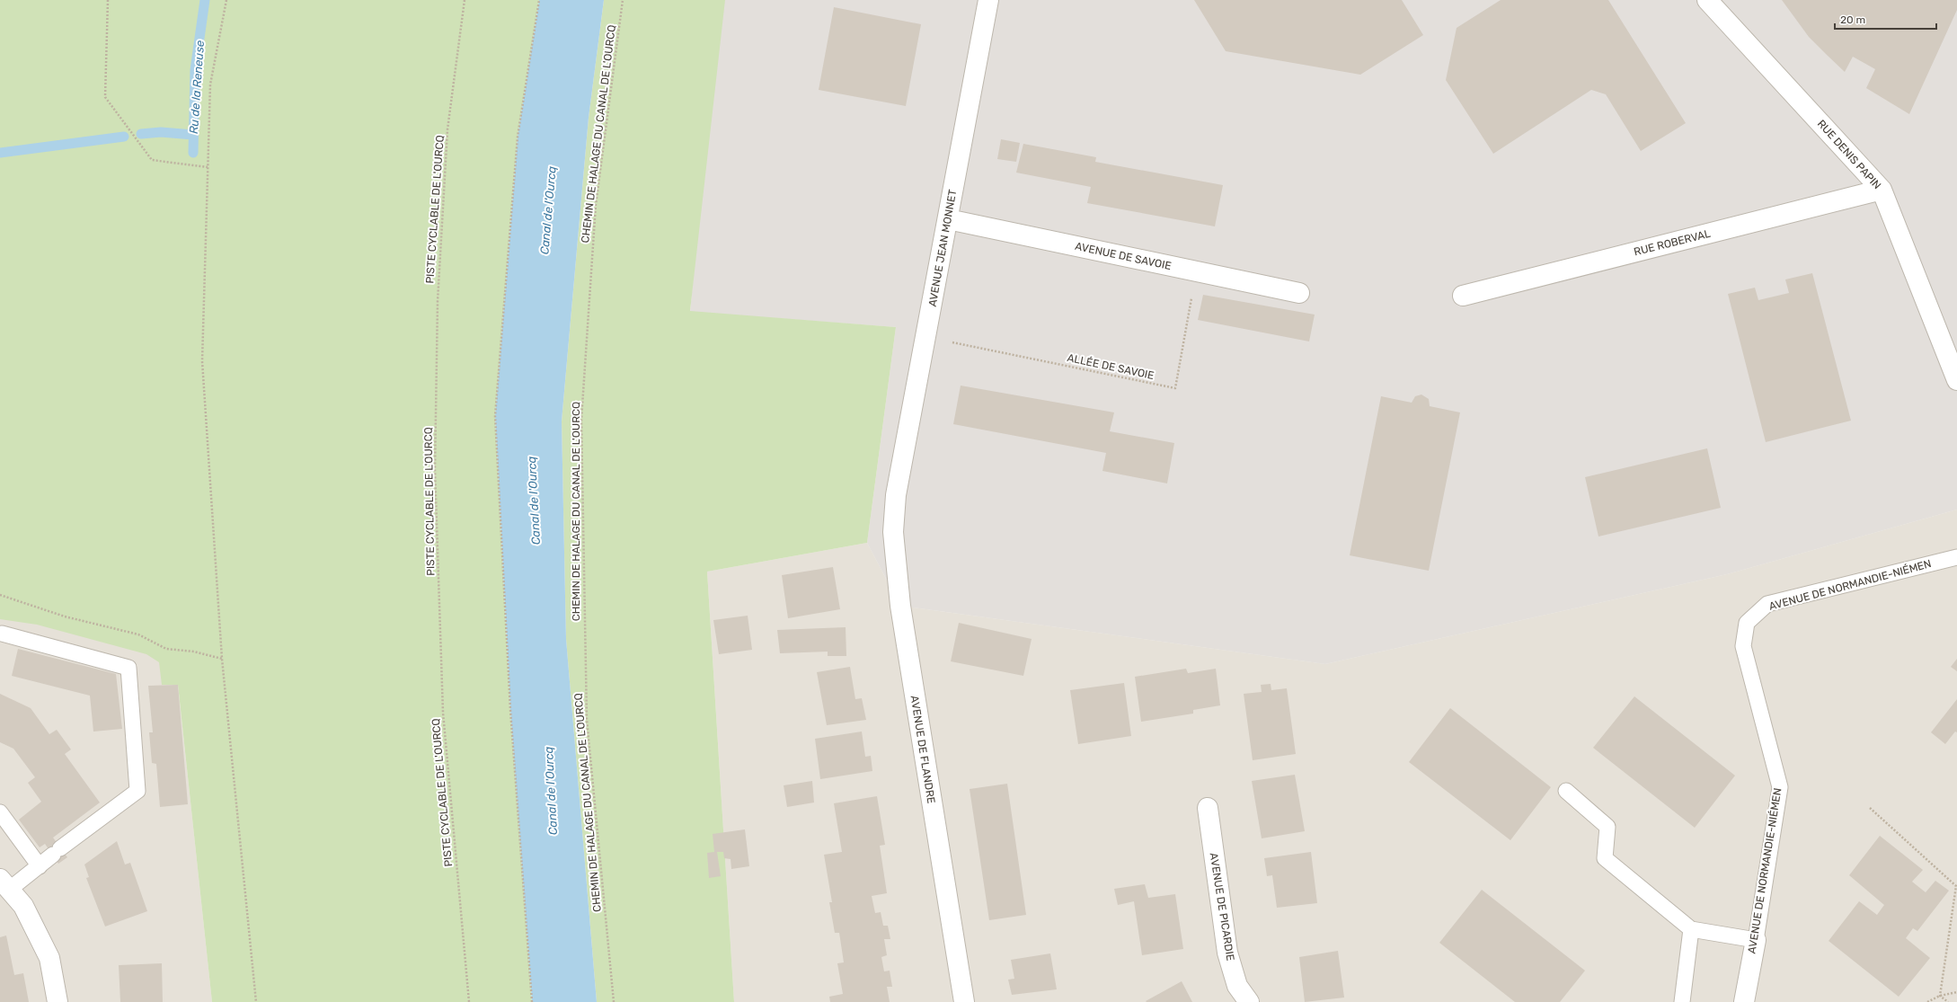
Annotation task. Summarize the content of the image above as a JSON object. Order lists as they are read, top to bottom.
{
  "streets": {
    "street": [
      "RUE DENIS PAPIN",
      "RUE ROBERVAL",
      "AVENUE JEAN MONNET",
      "AVENUE DE SAVOIE",
      "AVENUE DE NORMANDIE-NIÉMEN",
      "AVENUE DE FLANDRE",
      "AVENUE DE PICARDIE"
    ],
    "path": ["CHEMIN DE HALAGE DU CANAL DE L'OURCQ", "PISTE CYCLABLE DE L'OURCQ", "ALLÉE DE SAVOIE"]
  },
  "crossings": [
    ["RUE DENIS PAPIN", "RUE ROBERVAL"],
    ["AVENUE JEAN MONNET", "AVENUE DE SAVOIE"],
    ["AVENUE JEAN MONNET", "ALLÉE DE SAVOIE"],
    ["AVENUE JEAN MONNET", "AVENUE DE FLANDRE"],
    ["AVENUE DE SAVOIE", "ALLÉE DE SAVOIE"]
  ],
  "water": ["Ru de la Reneuse", "Canal de l'Ourcq"],
  "scale_bar": "20 m"
}
